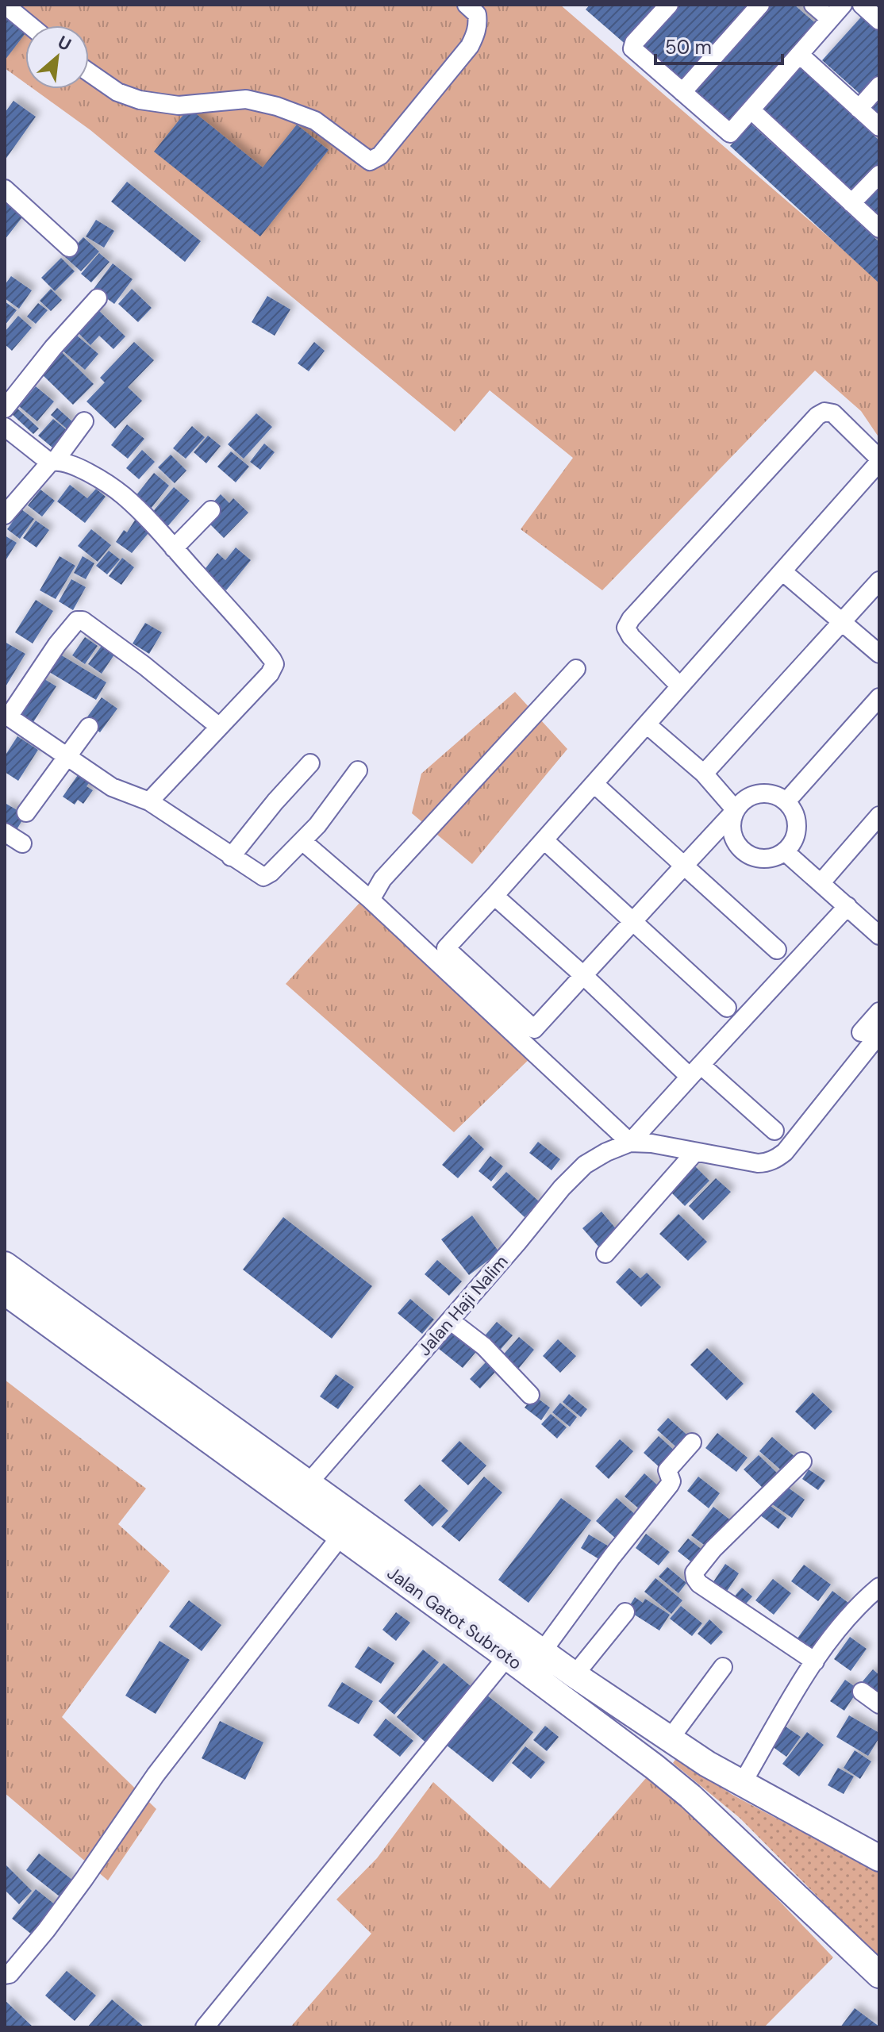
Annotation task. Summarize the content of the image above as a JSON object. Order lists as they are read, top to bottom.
{
  "streets": {
    "highway": ["Jalan Gatot Subroto"],
    "street": ["Jalan Haji Nalim"]
  },
  "crossings": [
    ["Jalan Haji Nalim", "Jalan Gatot Subroto"]
  ],
  "scale_bar": "50 m",
  "north": "top right"
}
